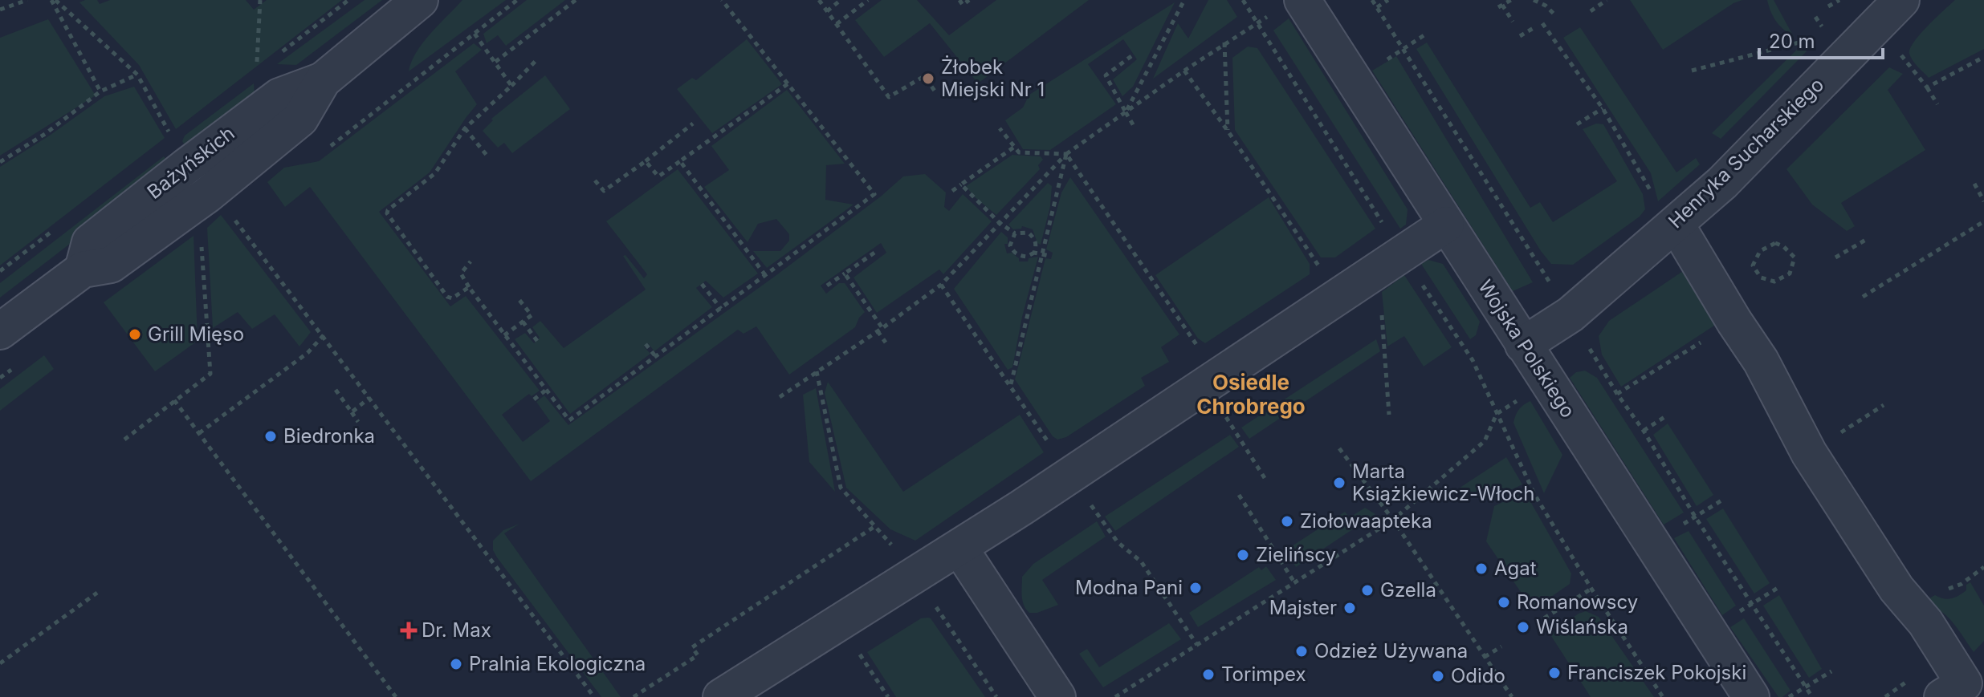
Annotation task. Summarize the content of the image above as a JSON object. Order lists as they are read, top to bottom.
{
  "streets": {
    "street": ["Henryka Sucharskiego", "Bażyńskich", "Wojska Polskiego"]
  },
  "crossings": [
    ["Henryka Sucharskiego", "Wojska Polskiego"]
  ],
  "districts": ["Osiedle Chrobrego"],
  "places": {
    "other": [
      "Żłobek Miejski Nr 1",
      "Grill Mięso",
      "Biedronka",
      "Marta Książkiewicz-Włoch",
      "Ziołowaapteka",
      "Zielińscy",
      "Agat",
      "Modna Pani",
      "Gzella",
      "Romanowscy",
      "Majster",
      "Wiślańska",
      "Odzież Używana",
      "Pralnia Ekologiczna",
      "Franciszek Pokojski",
      "Torimpex",
      "Odido"
    ],
    "health": ["Dr. Max"]
  },
  "scale_bar": "20 m"
}
